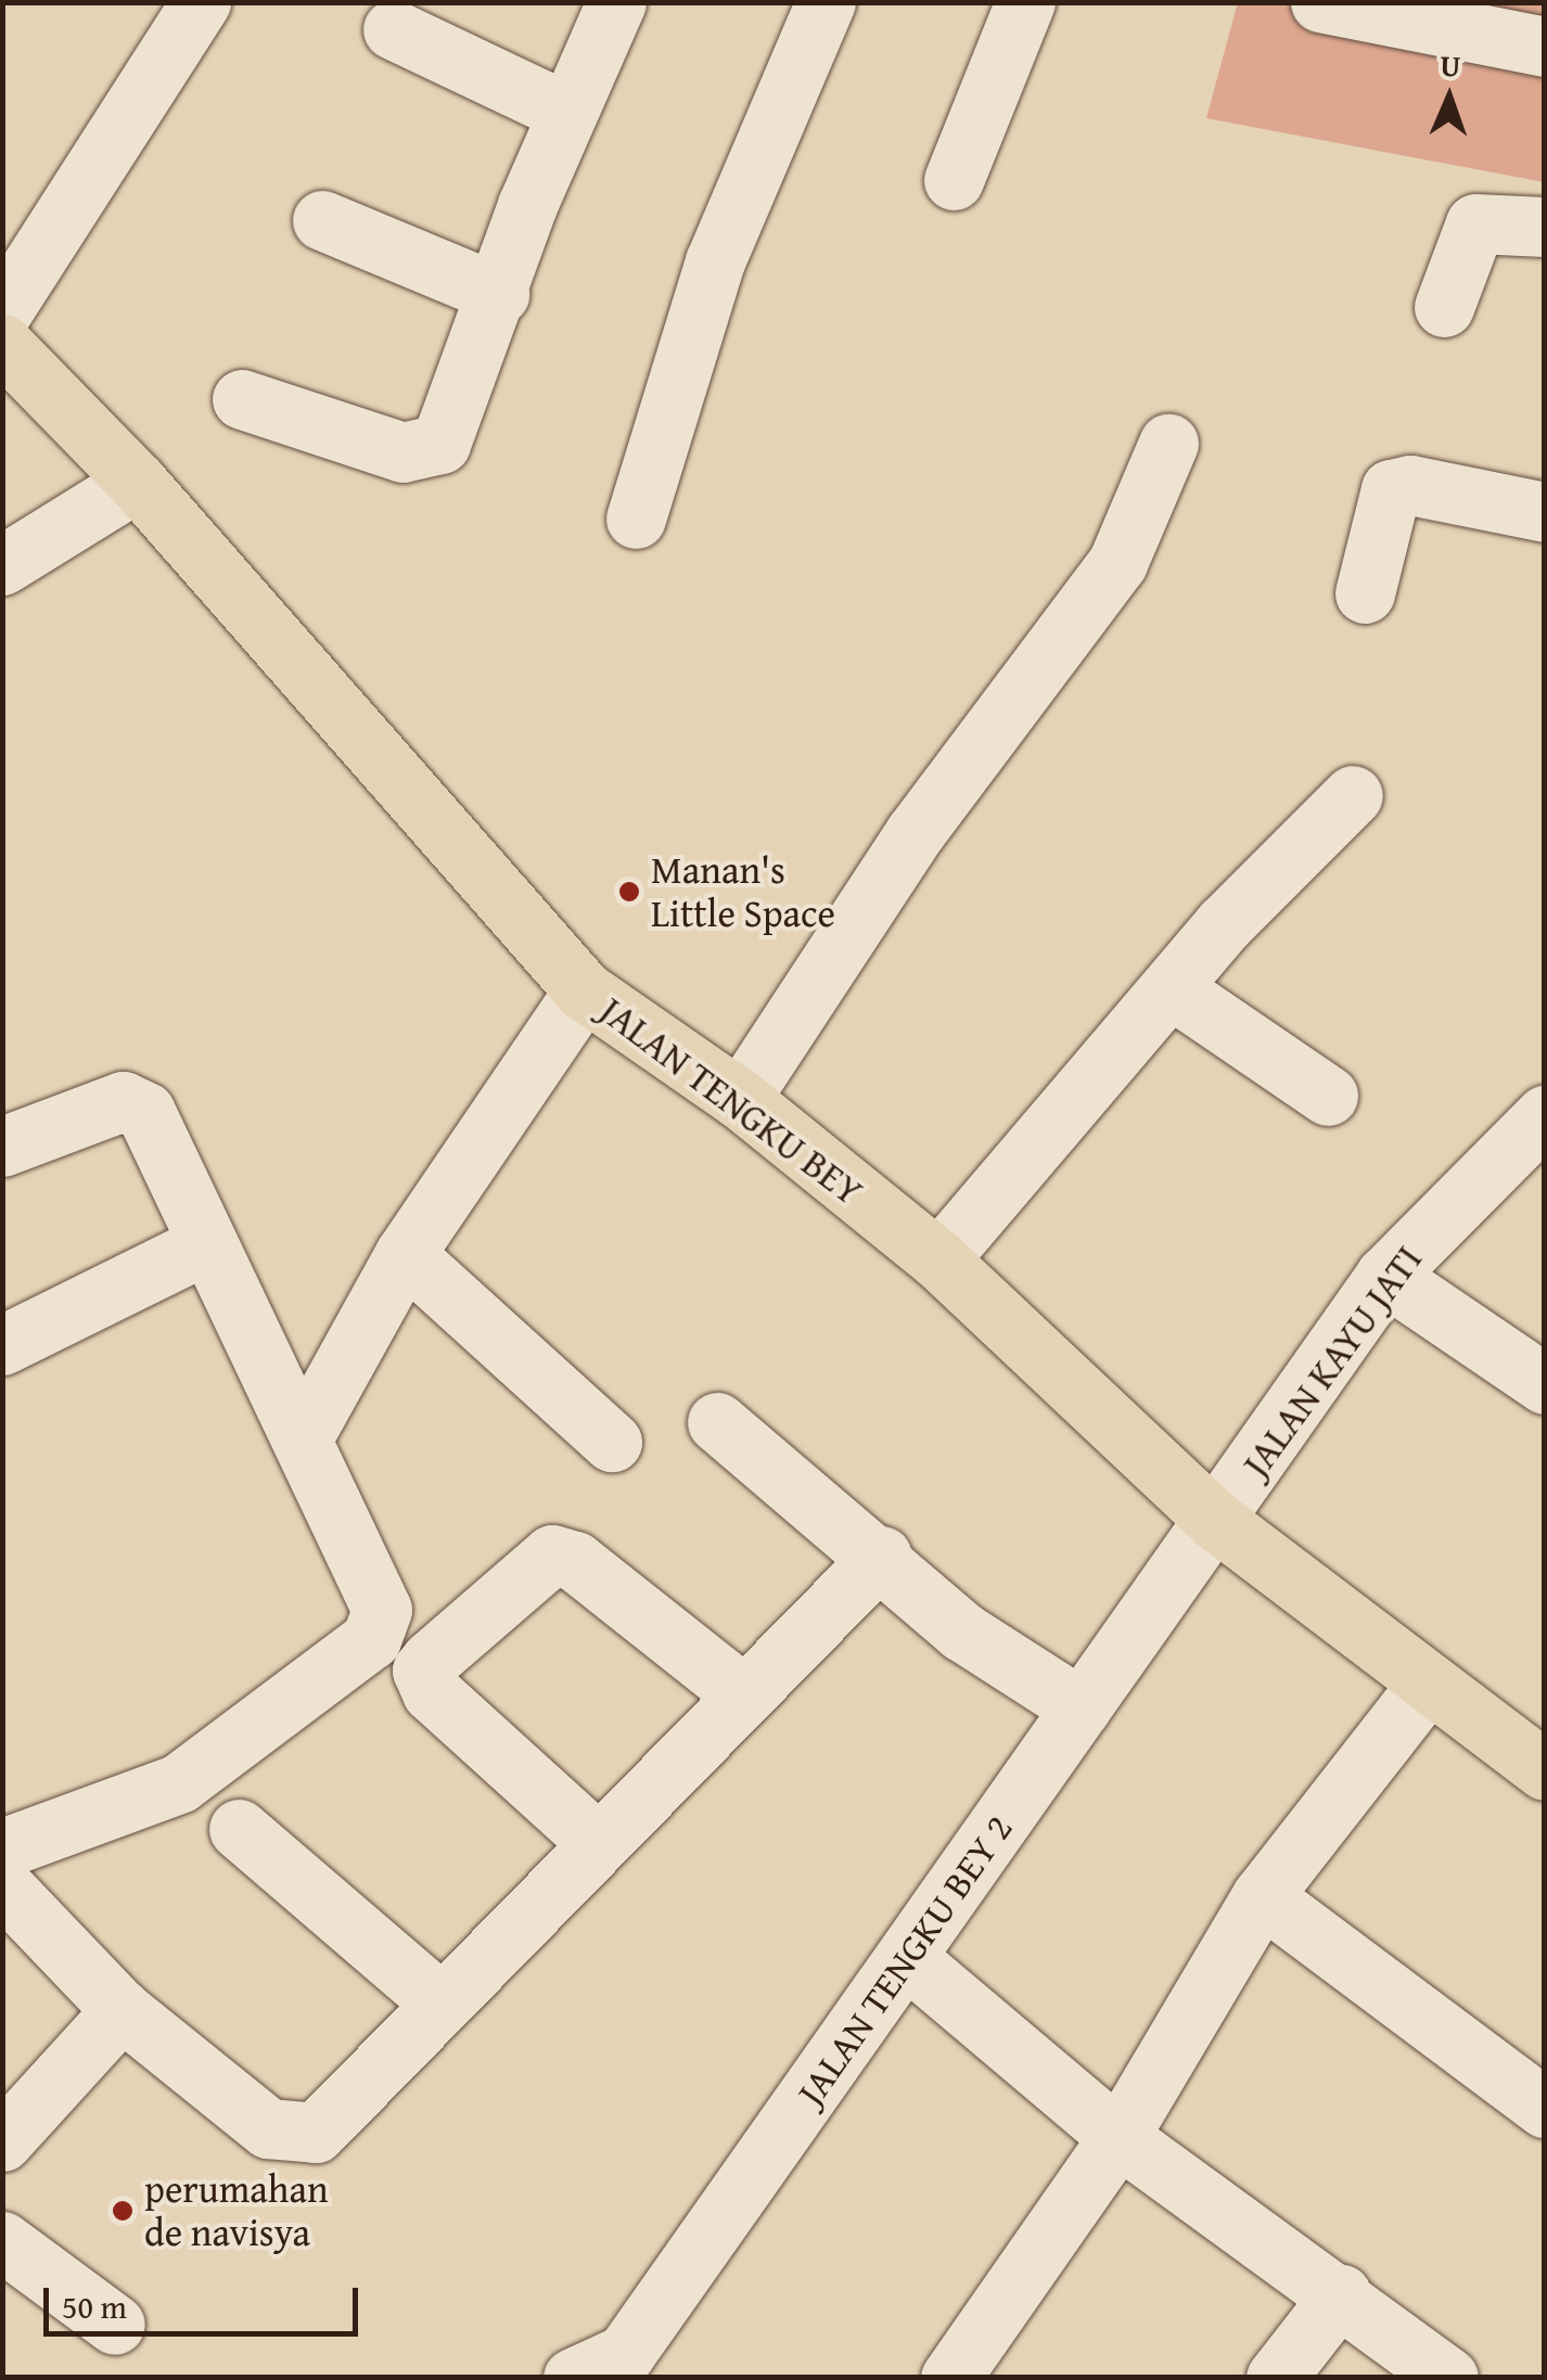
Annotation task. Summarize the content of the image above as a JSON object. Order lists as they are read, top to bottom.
{
  "streets": {
    "main road": ["JALAN TENGKU BEY"],
    "street": ["JALAN KAYU JATI", "JALAN TENGKU BEY 2"]
  },
  "crossings": [
    ["JALAN TENGKU BEY", "JALAN KAYU JATI"],
    ["JALAN TENGKU BEY", "JALAN TENGKU BEY 2"],
    ["JALAN KAYU JATI", "JALAN TENGKU BEY 2"]
  ],
  "places": ["Manan's Little Space", "perumahan de navisya"],
  "scale_bar": "50 m",
  "north": "top"
}
